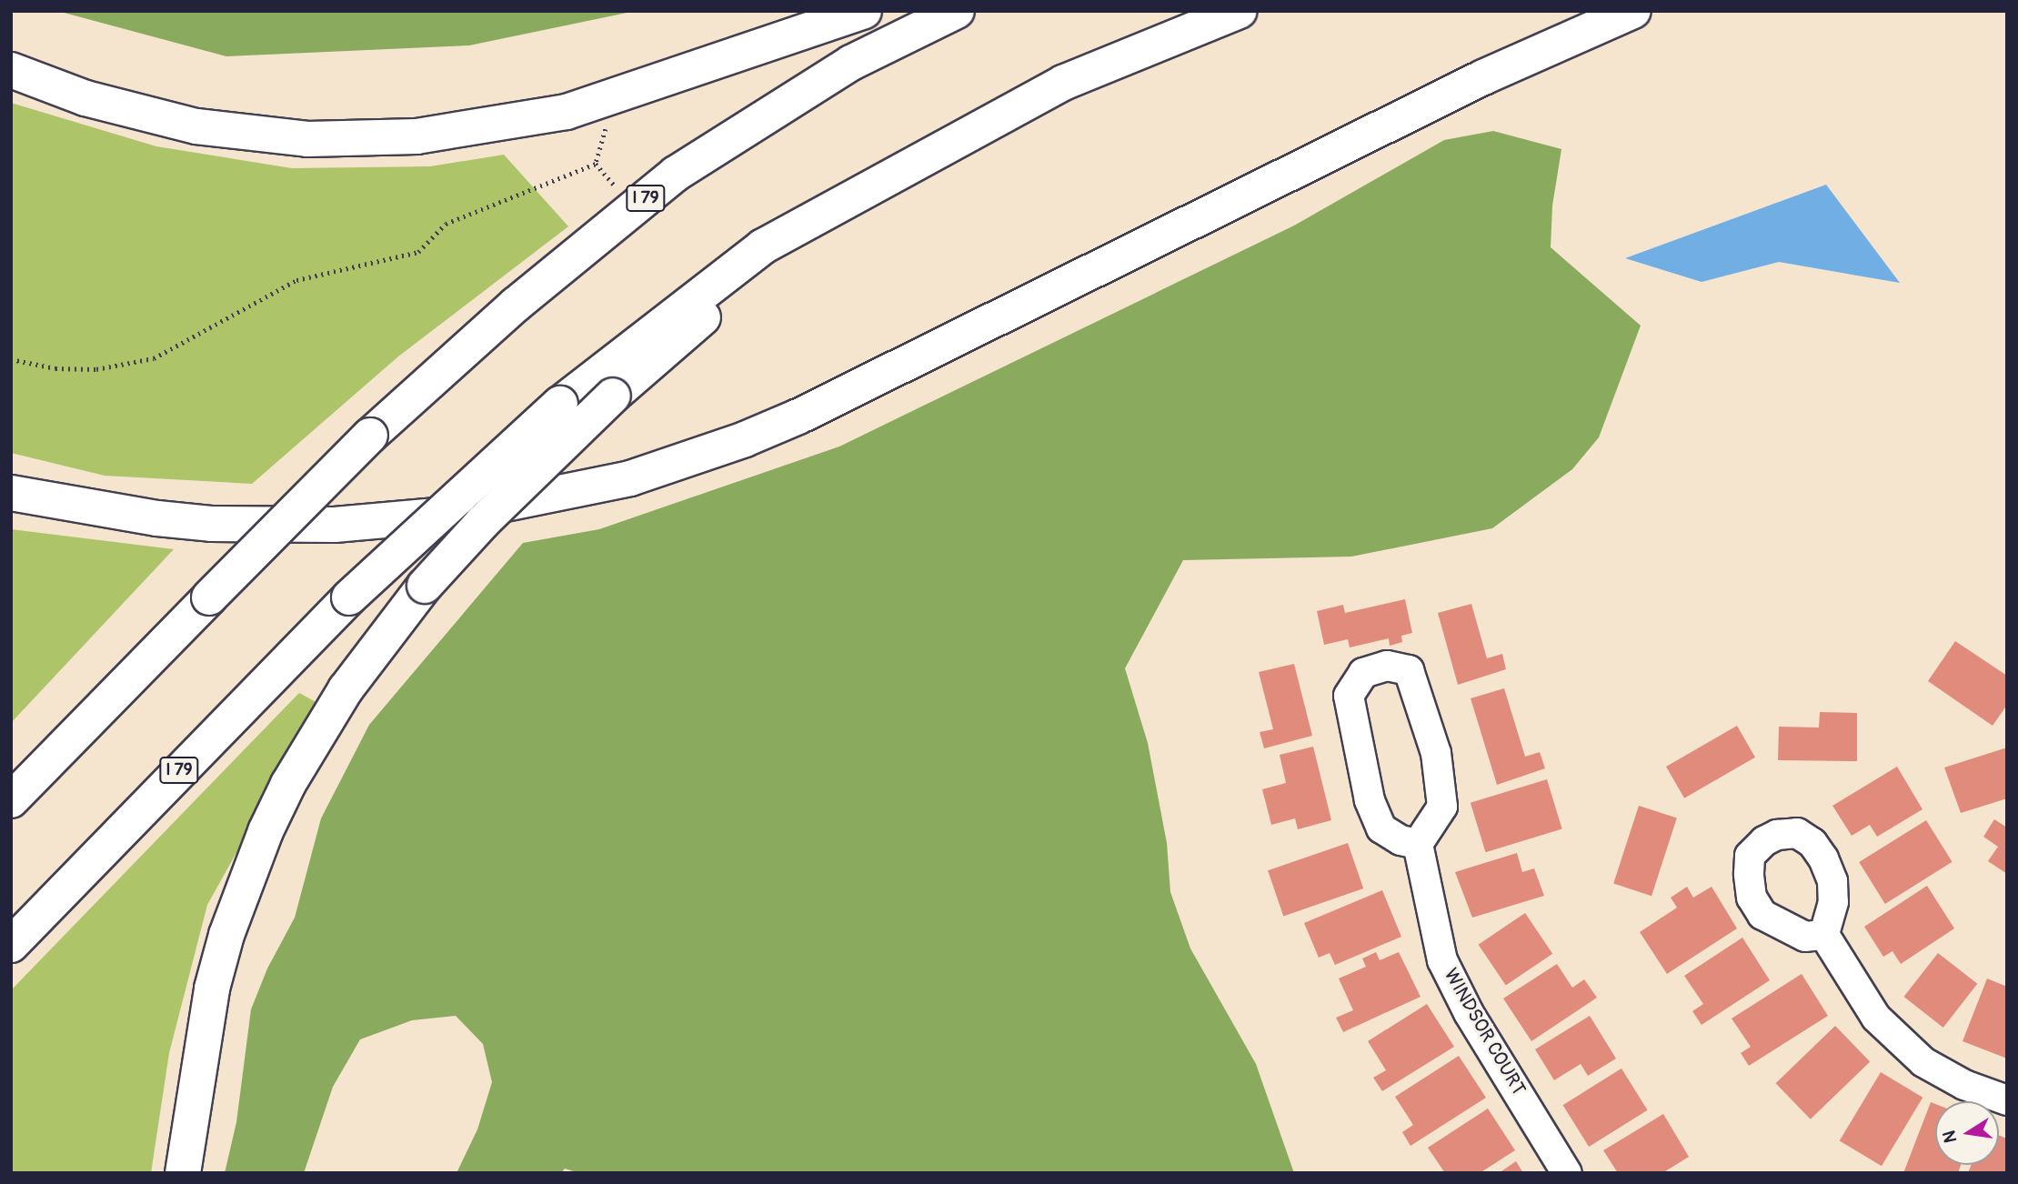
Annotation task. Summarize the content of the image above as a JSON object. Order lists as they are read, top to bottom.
{
  "streets": {
    "highway": ["I 79"],
    "street": ["WINDSOR COURT"]
  },
  "north": "left"
}
